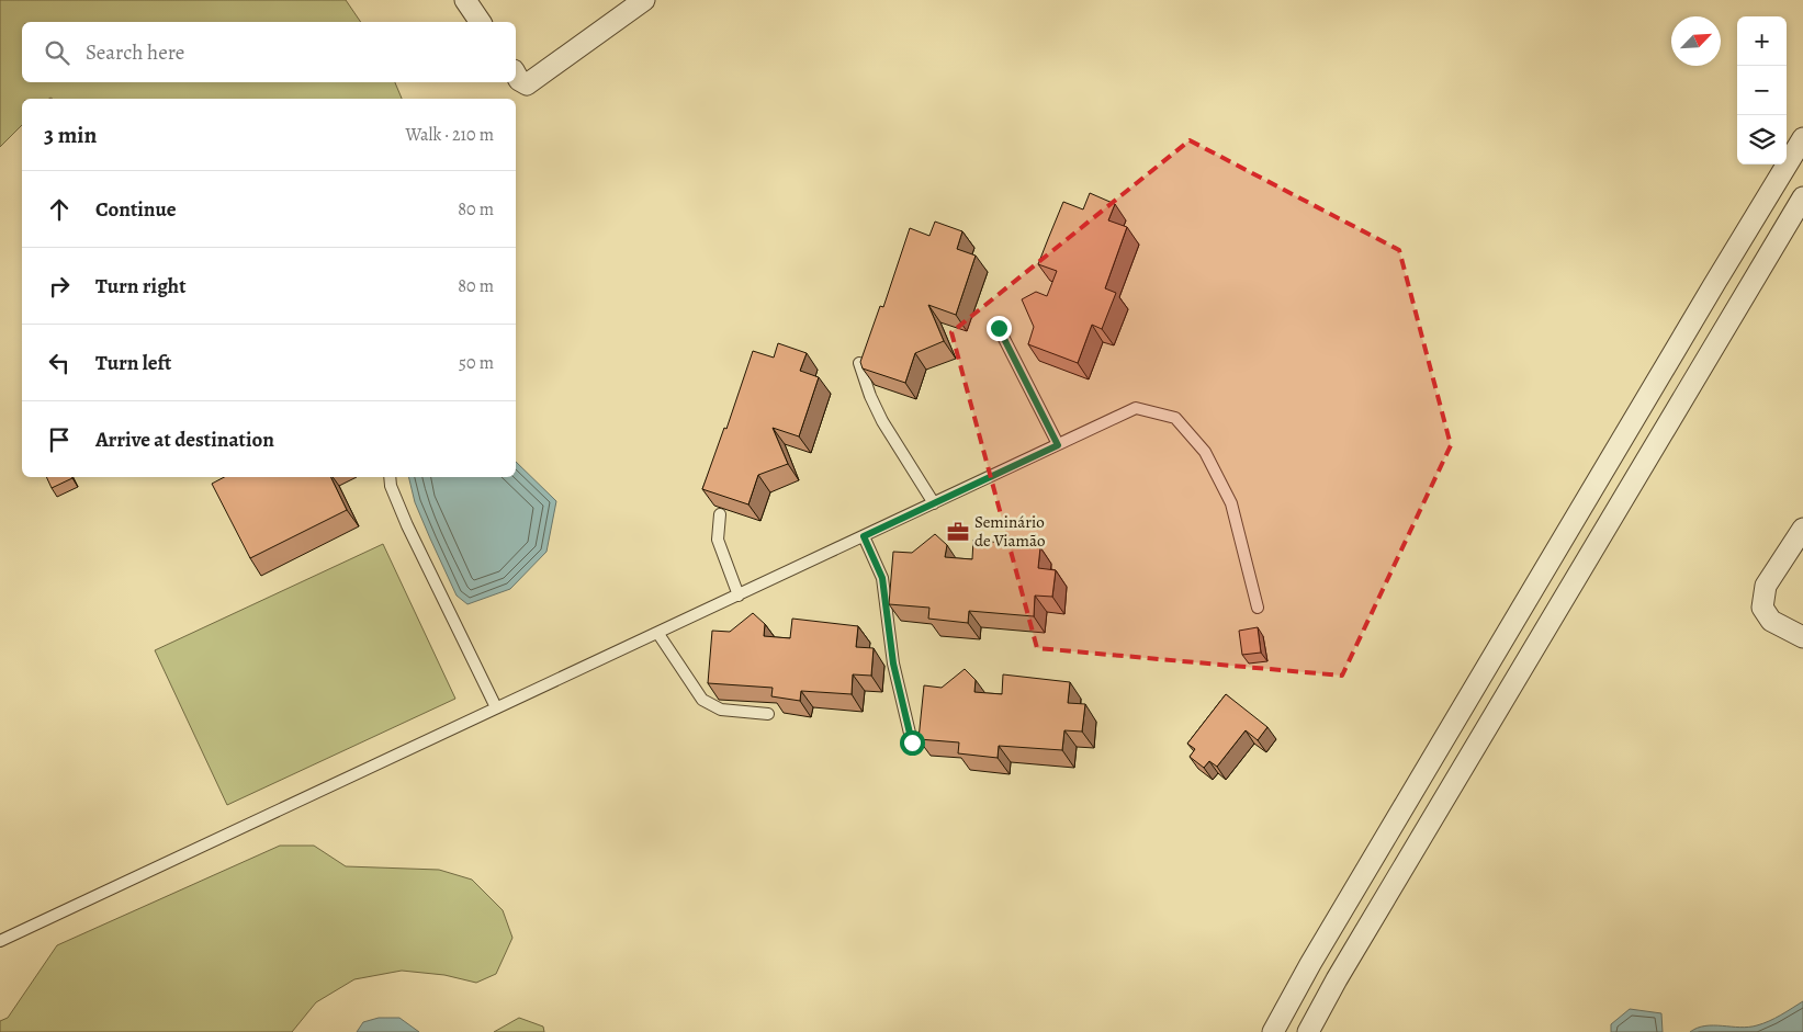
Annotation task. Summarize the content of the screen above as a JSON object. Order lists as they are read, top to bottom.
{
  "places": {
    "office": ["Seminário de Viamão"]
  },
  "north": "top right",
  "page": {
    "map_buttons": ["+", "−"],
    "search": "Search here",
    "heading": ["3 min", "Walk · 210 m"],
    "list": [
      ["Continue", "80 m"],
      ["Turn right", "80 m"],
      ["Turn left", "50 m"],
      "Arrive at destination"
    ]
  }
}
